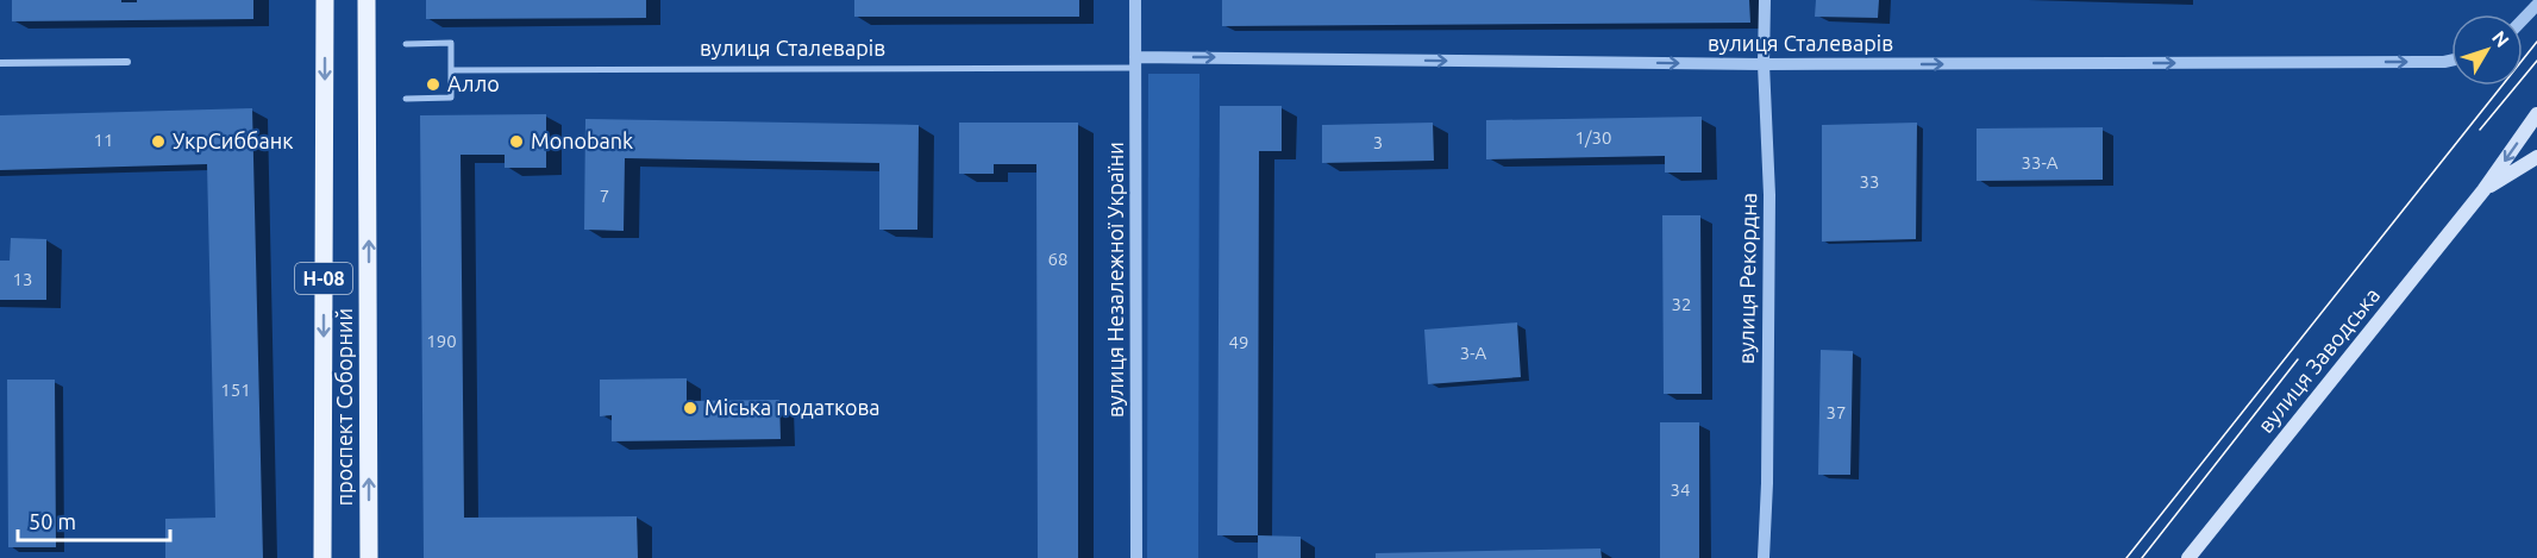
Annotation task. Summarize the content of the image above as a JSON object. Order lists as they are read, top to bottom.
{
  "streets": {
    "main road": ["Н-08", "вулиця Заводська", "проспект Соборний"],
    "street": ["вулиця Сталеварів", "вулиця Рекордна", "вулиця Незалежної України"]
  },
  "crossings": [
    ["вулиця Сталеварів", "вулиця Рекордна"],
    ["вулиця Сталеварів", "вулиця Незалежної України"]
  ],
  "one_way": ["вулиця Сталеварів"],
  "places": [
    "Алло",
    "УкрСиббанк",
    "Monobank",
    "Міська податкова"
  ],
  "house_numbers": [
    "1/30",
    "11",
    "3",
    "33-А",
    "33",
    "7",
    "68",
    "13",
    "32",
    "190",
    "49",
    "3-А",
    "151",
    "37",
    "34"
  ],
  "scale_bar": "50 m",
  "north": "top right"
}
